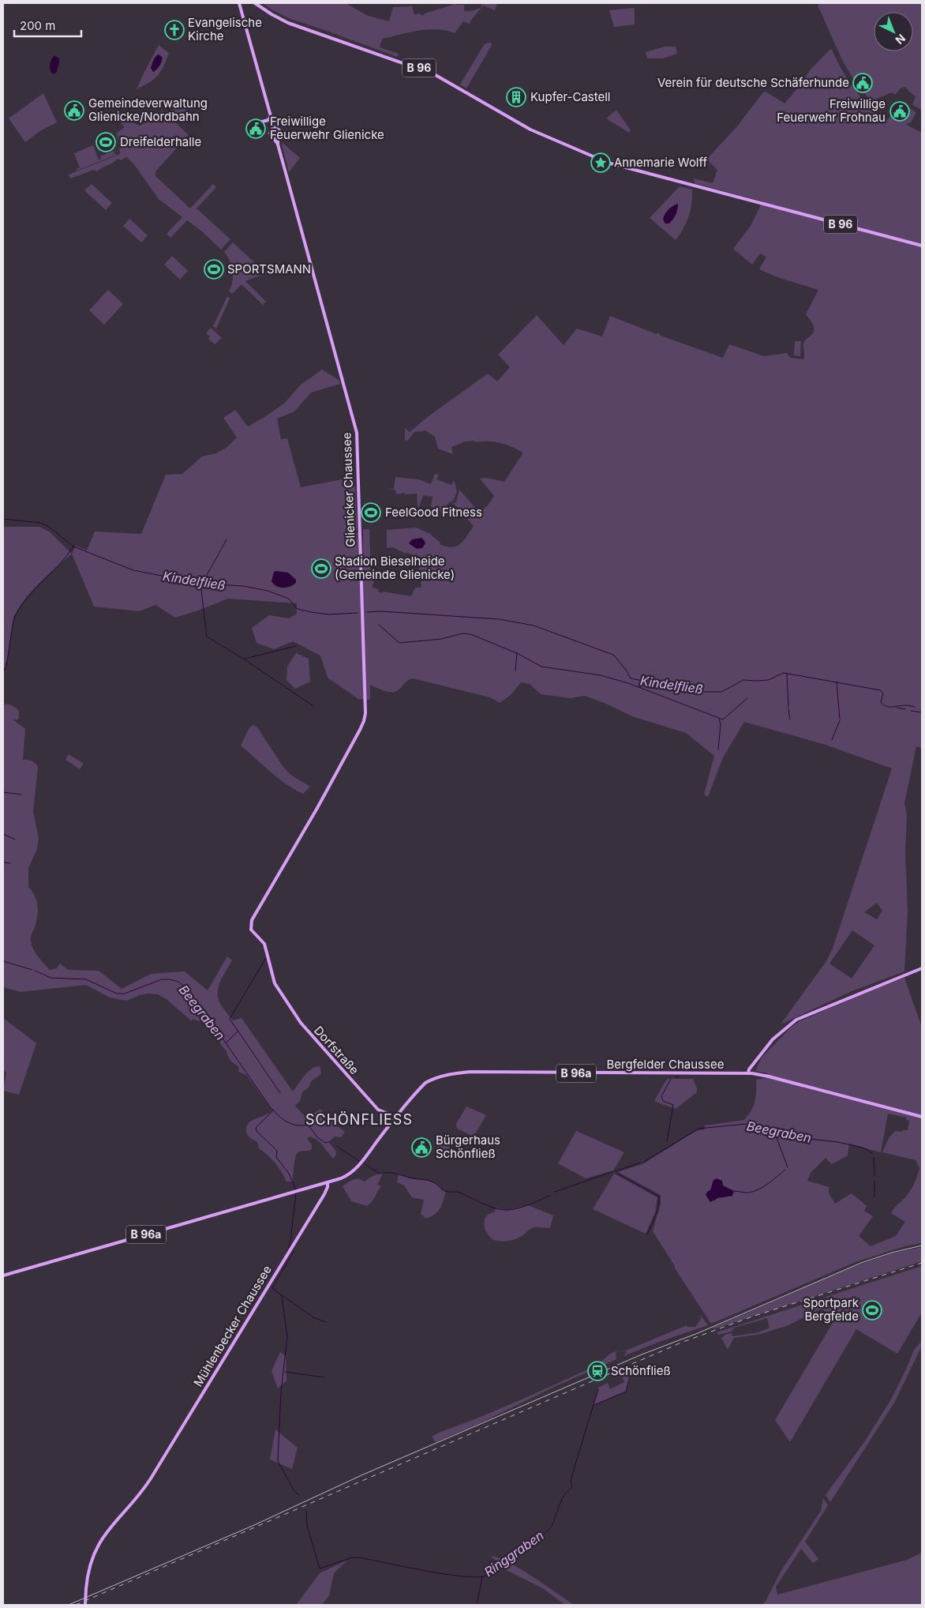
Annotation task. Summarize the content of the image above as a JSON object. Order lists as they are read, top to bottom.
{
  "streets": {
    "main road": [
      "B 96",
      "Glienicker Chaussee",
      "Dorfstraße",
      "Bergfelder Chaussee",
      "B 96a",
      "Mühlenbecker Chaussee"
    ]
  },
  "crossings": [
    ["Glienicker Chaussee", "Dorfstraße"],
    ["Dorfstraße", "Bergfelder Chaussee"],
    ["Dorfstraße", "B 96a"],
    ["Bergfelder Chaussee", "B 96a"],
    ["B 96a", "Mühlenbecker Chaussee"]
  ],
  "districts": ["SCHÖNFLIESS"],
  "water": ["Kindelfließ", "Beegraben", "Ringgraben"],
  "places": {
    "church": ["Evangelische Kirche"],
    "public building": [
      "Verein für deutsche Schäferhunde",
      "Gemeindeverwaltung Glienicke/Nordbahn",
      "Freiwillige Feuerwehr Frohnau",
      "Freiwillige Feuerwehr Glienicke",
      "Bürgerhaus Schönfließ"
    ],
    "building": ["Kupfer-Castell"],
    "sports": [
      "Dreifelderhalle",
      "SPORTSMANN",
      "FeelGood Fitness",
      "Stadion Bieselheide (Gemeinde Glienicke)",
      "Sportpark Bergfelde"
    ],
    "place": ["Annemarie Wolff"],
    "station": ["Schönfließ"]
  },
  "scale_bar": "200 m",
  "north": "bottom right"
}
